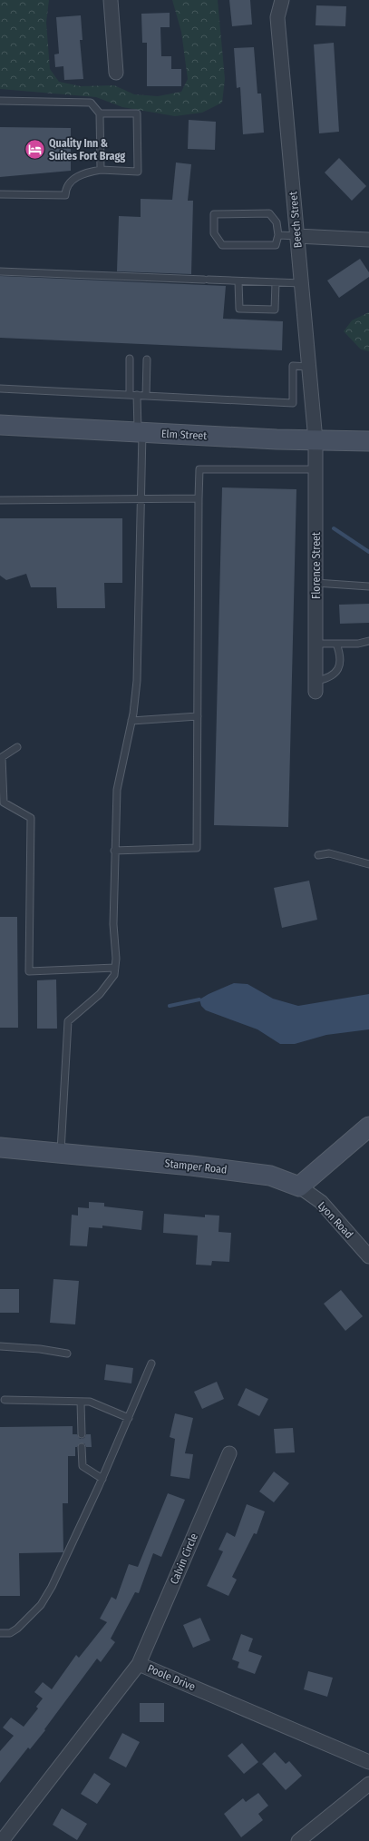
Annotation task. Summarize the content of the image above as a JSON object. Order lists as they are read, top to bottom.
{
  "streets": {
    "street": [
      "Beech Street",
      "Elm Street",
      "Florence Street",
      "Stamper Road",
      "Lyon Road",
      "Calvin Circle",
      "Poole Drive"
    ]
  },
  "crossings": [
    ["Beech Street", "Elm Street"],
    ["Beech Street", "Florence Street"],
    ["Elm Street", "Florence Street"],
    ["Stamper Road", "Lyon Road"],
    ["Calvin Circle", "Poole Drive"]
  ],
  "places": {
    "hotel": ["Quality Inn & Suites Fort Bragg"]
  }
}
